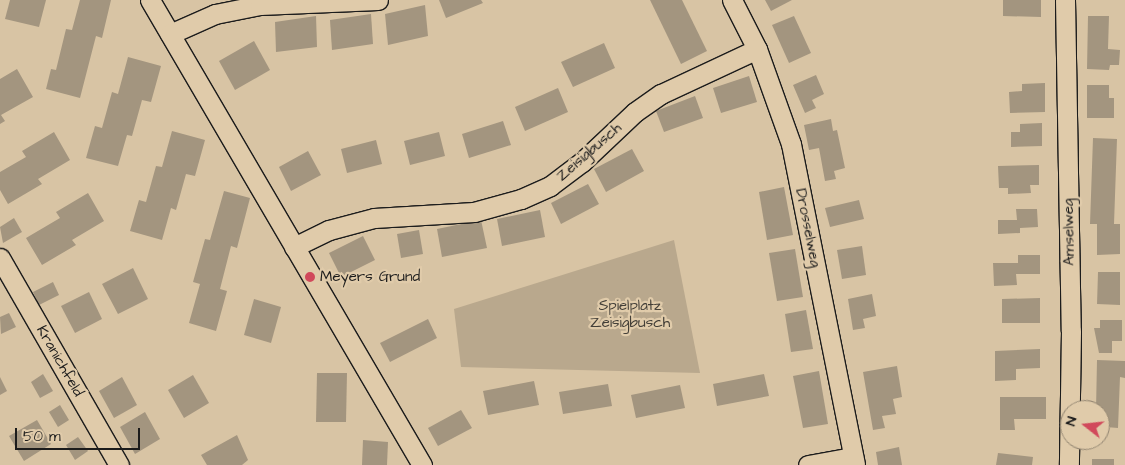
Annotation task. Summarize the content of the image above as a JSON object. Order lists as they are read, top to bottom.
{
  "streets": {
    "street": [
      "Zeisigbusch",
      "Drosselweg",
      "Amselweg",
      "Kranichfeld"
    ]
  },
  "crossings": [
    ["Zeisigbusch", "Drosselweg"]
  ],
  "parks": ["Spielplatz Zeisigbusch"],
  "places": ["Meyers Grund"],
  "scale_bar": "50 m",
  "north": "left"
}
